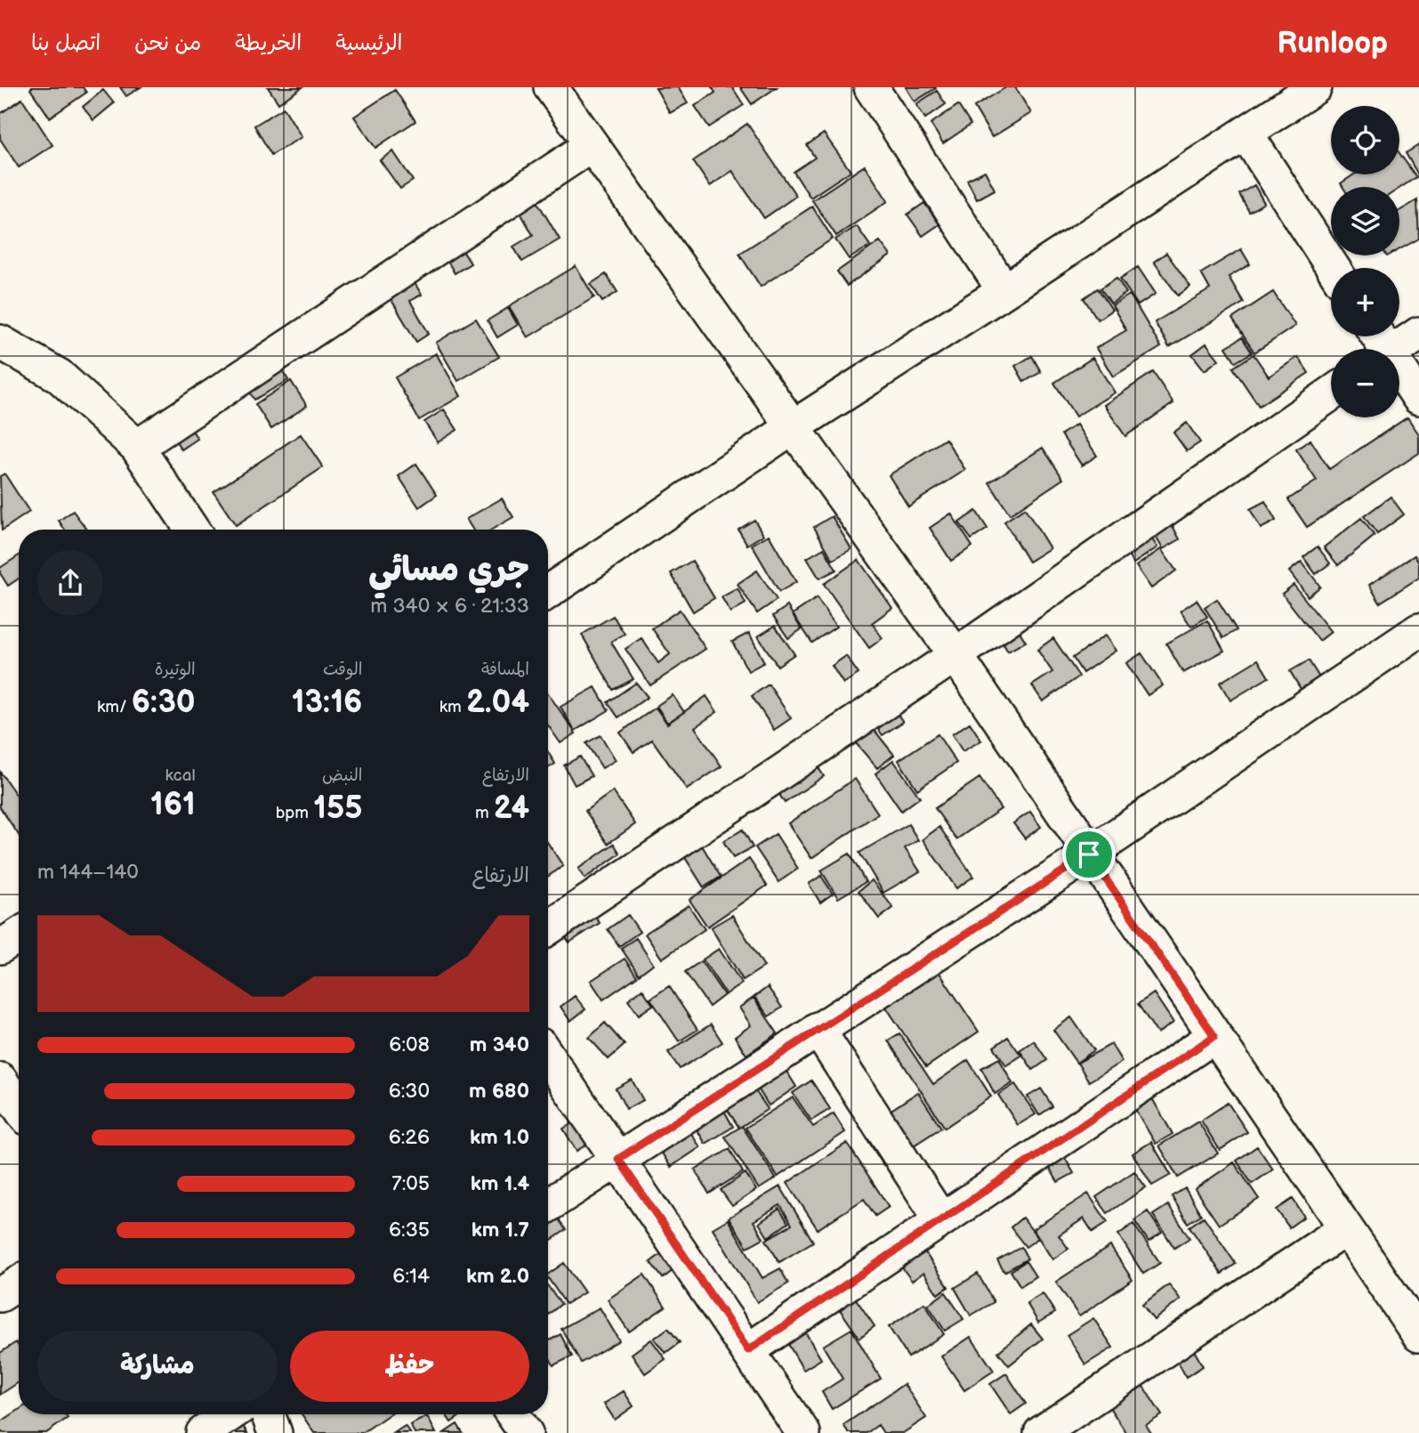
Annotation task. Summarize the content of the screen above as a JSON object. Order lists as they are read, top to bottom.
{
  "page": {
    "header": "Runloop",
    "nav": [
      "الرئيسية",
      "الخريطة",
      "من نحن",
      "اتصل بنا"
    ],
    "map_buttons": ["+", "−"],
    "heading": ["جري مسائي", "21:33 · 6 × 340 m"],
    "stats": [
      ["المسافة", "2.04 km"],
      ["الوقت", "13:16"],
      ["الوتيرة", "6:30 /km"],
      ["الارتفاع", "24 m"],
      ["النبض", "155 bpm"],
      ["kcal", "161"]
    ],
    "chart": ["الارتفاع", "140–144 m"],
    "list": [
      {
        "name": "340 m",
        "note": "6:08"
      },
      {
        "name": "680 m",
        "note": "6:30"
      },
      {
        "name": "1.0 km",
        "note": "6:26"
      },
      {
        "name": "1.4 km",
        "note": "7:05"
      },
      {
        "name": "1.7 km",
        "note": "6:35"
      },
      {
        "name": "2.0 km",
        "note": "6:14"
      }
    ],
    "buttons": ["حفظ", "مشاركة"]
  }
}
